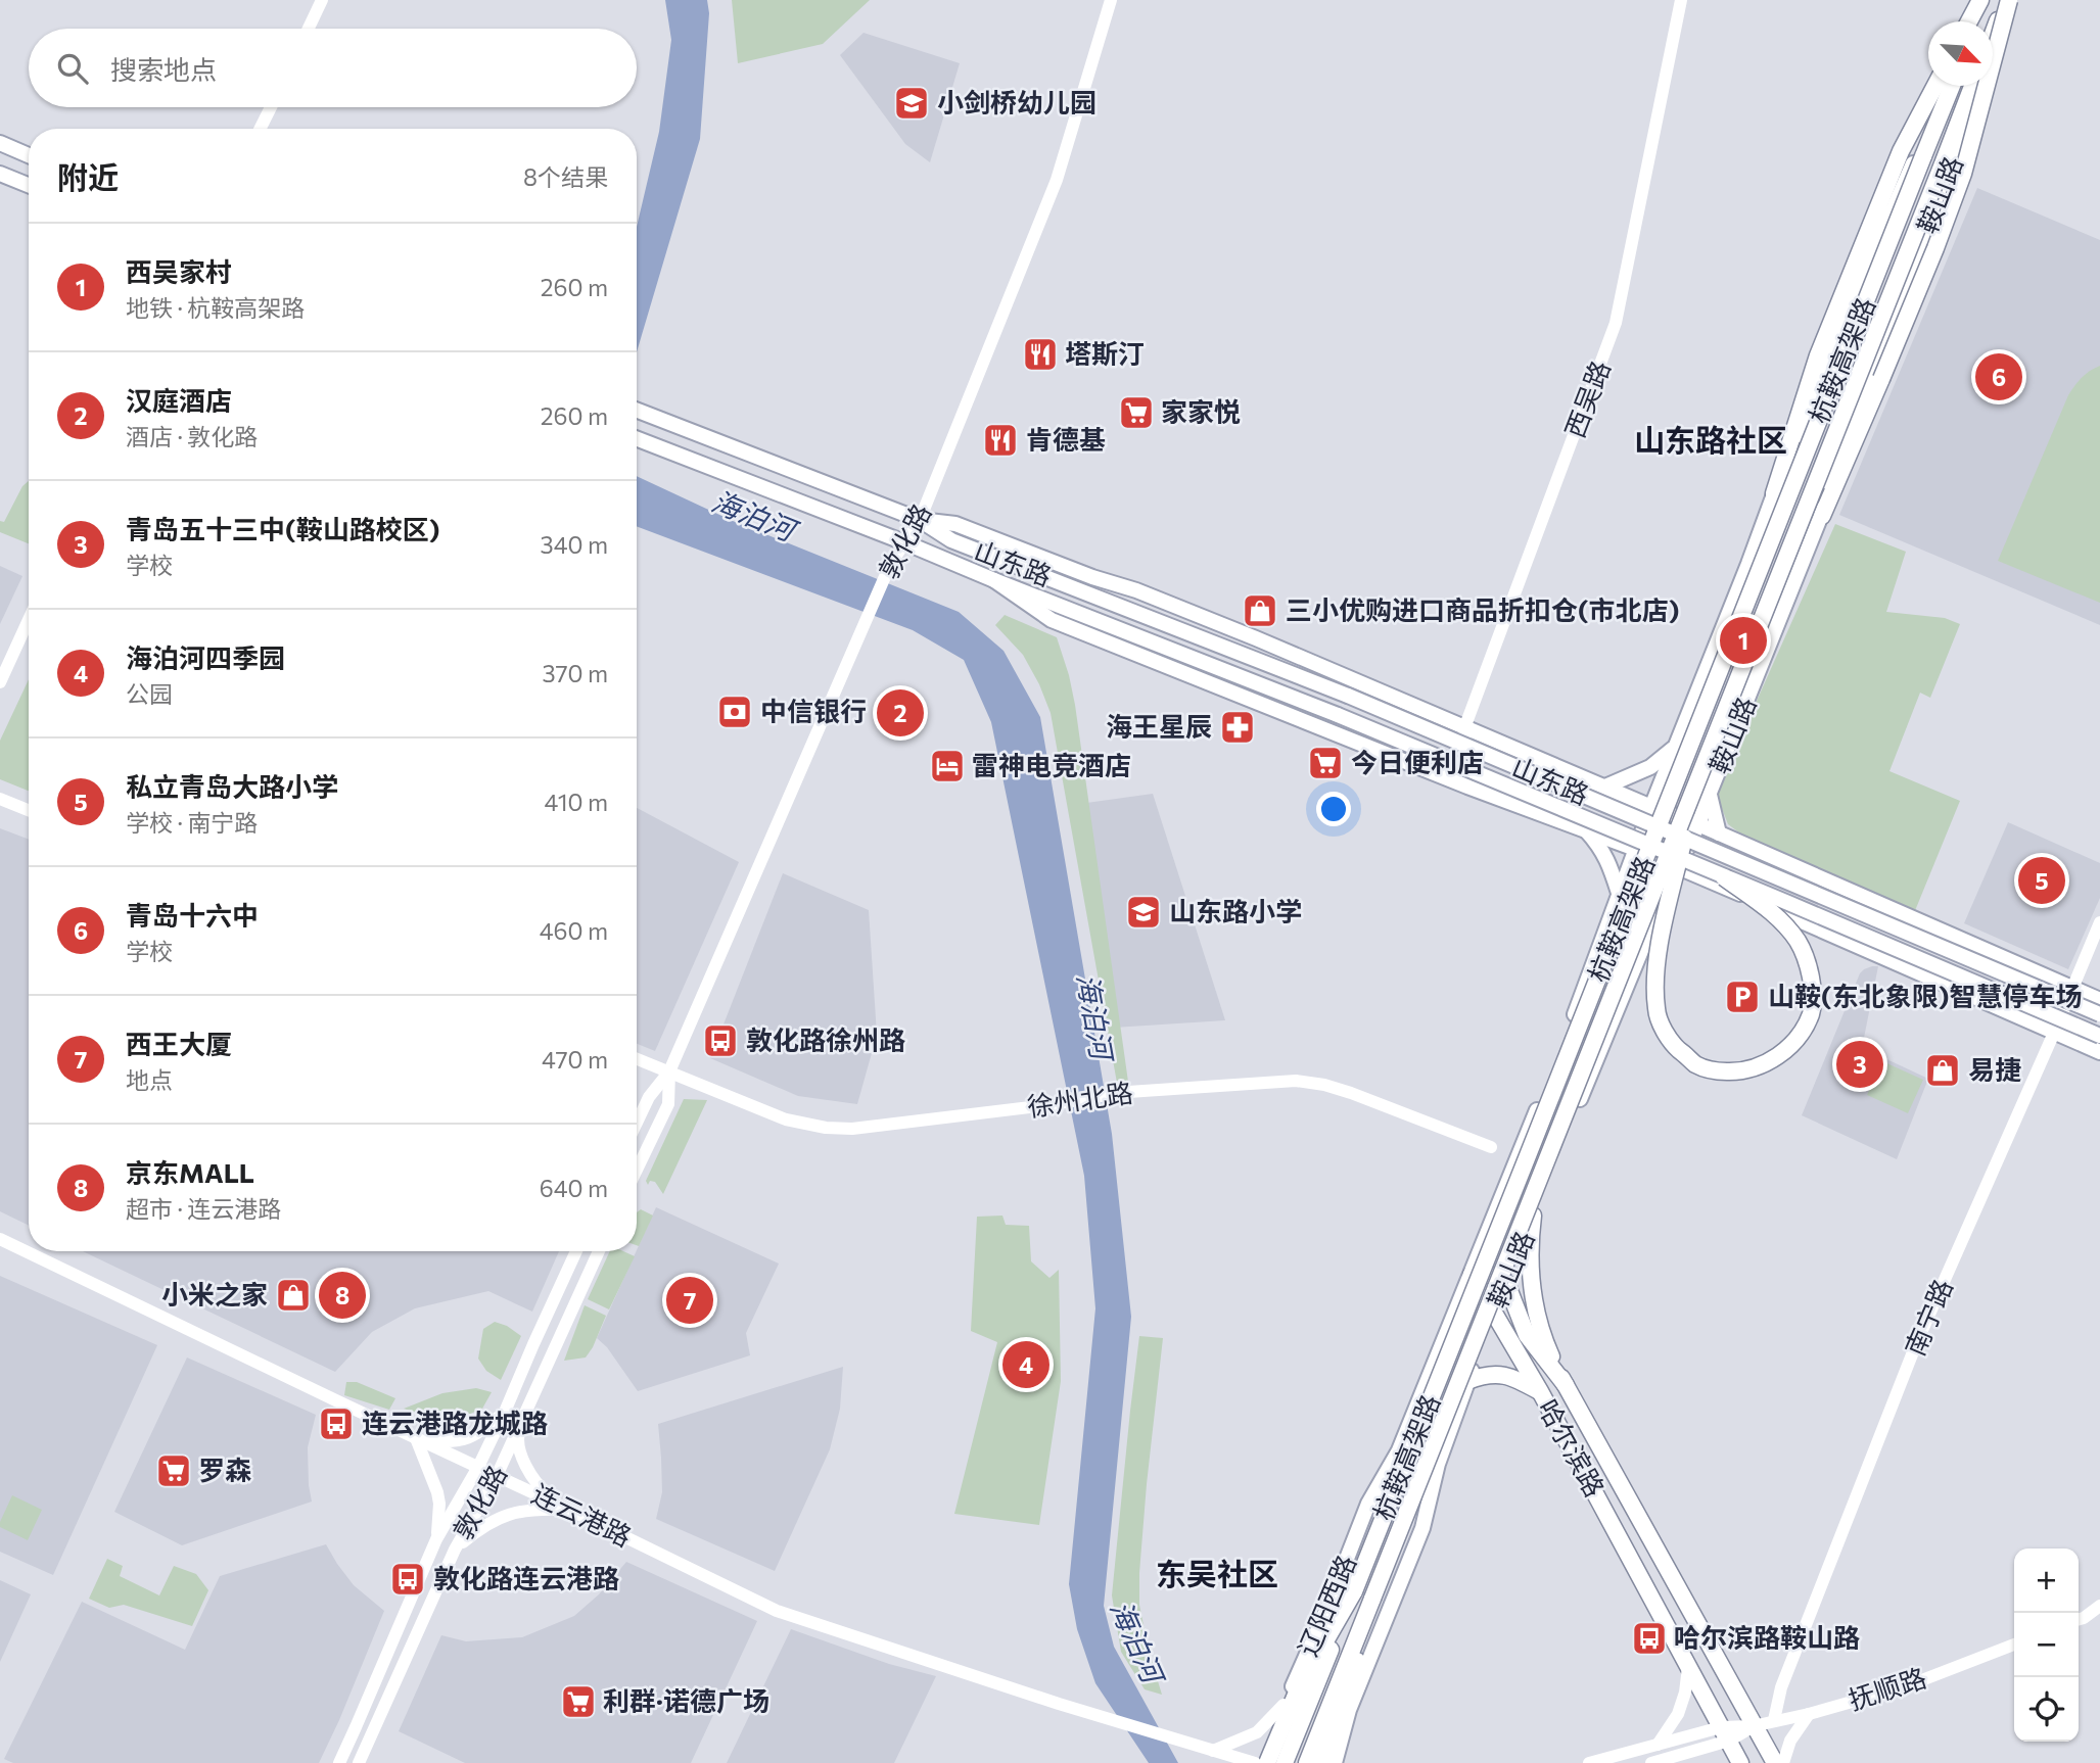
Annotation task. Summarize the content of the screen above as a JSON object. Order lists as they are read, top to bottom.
{
  "streets": {
    "highway": ["杭鞍高架路", "哈尔滨路"],
    "main road": [
      "鞍山路",
      "西吴路",
      "敦化路",
      "山东路",
      "徐州北路",
      "南宁路",
      "连云港路",
      "辽阳西路",
      "抚顺路"
    ]
  },
  "crossings": [
    ["鞍山路", "杭鞍高架路"],
    ["鞍山路", "山东路"],
    ["鞍山路", "哈尔滨路"],
    ["鞍山路", "辽阳西路"],
    ["西吴路", "山东路"],
    ["敦化路", "山东路"],
    ["敦化路", "徐州北路"],
    ["敦化路", "连云港路"],
    ["山东路", "南宁路"],
    ["南宁路", "抚顺路"],
    ["哈尔滨路", "抚顺路"]
  ],
  "districts": ["山东路社区", "东吴社区"],
  "water": ["海泊河"],
  "places": {
    "school or university": ["小剑桥幼儿园", "山东路小学"],
    "restaurant": ["塔斯汀", "肯德基"],
    "supermarket": [
      "家家悦",
      "今日便利店",
      "罗森",
      "利群·诺德广场"
    ],
    "shop": ["三小优购进口商品折扣仓(市北店)", "易捷", "小米之家"],
    "bank": ["中信银行"],
    "pharmacy": ["海王星辰"],
    "hotel": ["雷神电竞酒店"],
    "parking": ["山鞍(东北象限)智慧停车场"],
    "bus stop": [
      "敦化路徐州路",
      "连云港路龙城路",
      "敦化路连云港路",
      "哈尔滨路鞍山路"
    ]
  },
  "north": "bottom right",
  "page": {
    "search": "搜索地点",
    "heading": ["附近", "8个结果"],
    "list": [
      {
        "mark": "1",
        "name": "西吴家村",
        "note": "地铁 · 杭鞍高架路",
        "value": "260 m"
      },
      {
        "mark": "2",
        "name": "汉庭酒店",
        "note": "酒店 · 敦化路",
        "value": "260 m"
      },
      {
        "mark": "3",
        "name": "青岛五十三中(鞍山路校区)",
        "note": "学校",
        "value": "340 m"
      },
      {
        "mark": "4",
        "name": "海泊河四季园",
        "note": "公园",
        "value": "370 m"
      },
      {
        "mark": "5",
        "name": "私立青岛大路小学",
        "note": "学校 · 南宁路",
        "value": "410 m"
      },
      {
        "mark": "6",
        "name": "青岛十六中",
        "note": "学校",
        "value": "460 m"
      },
      {
        "mark": "7",
        "name": "西王大厦",
        "note": "地点",
        "value": "470 m"
      },
      {
        "mark": "8",
        "name": "京东MALL",
        "note": "超市 · 连云港路",
        "value": "640 m"
      }
    ],
    "pins": [
      "6",
      "1",
      "2",
      "5",
      "3",
      "8",
      "7",
      "4"
    ],
    "map_buttons": ["+", "−"]
  }
}
